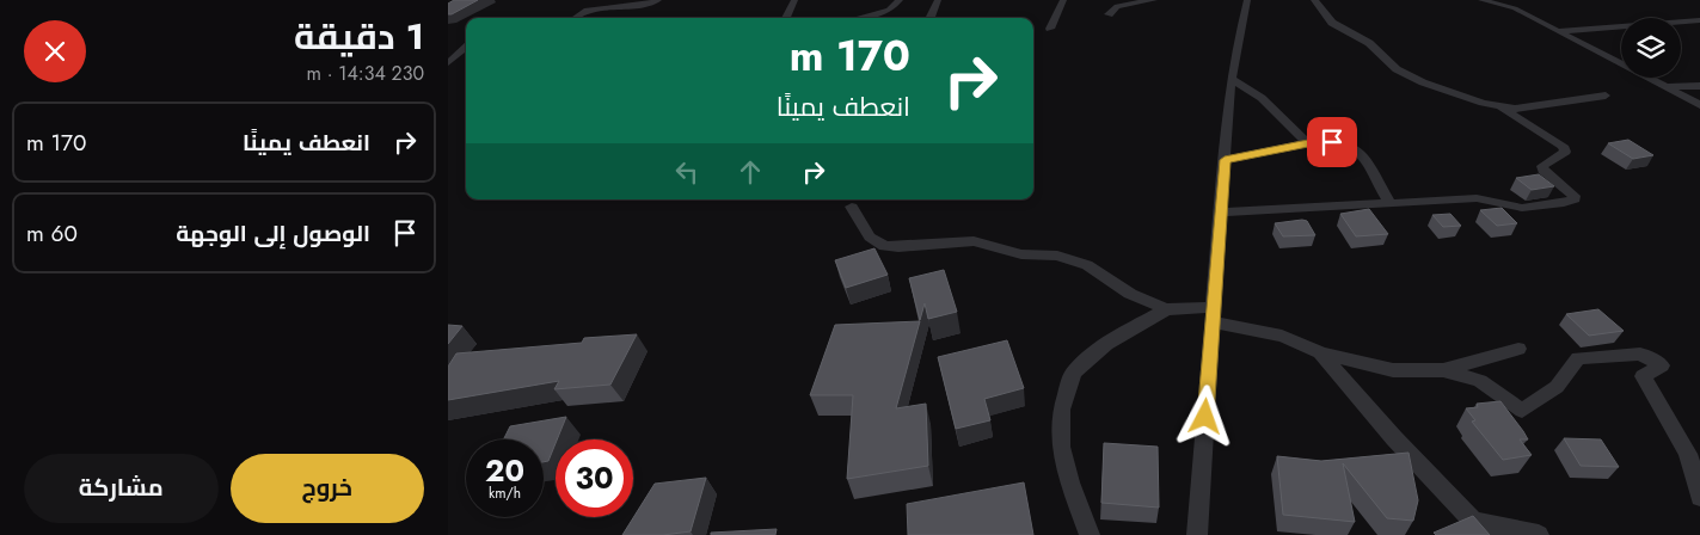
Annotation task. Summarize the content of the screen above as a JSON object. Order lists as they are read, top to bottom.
{
  "page": {
    "heading": ["1 دقيقة", "230 m · 14:34"],
    "turn": ["170 m", "انعطف يمينًا"],
    "list": [
      {
        "name": "انعطف يمينًا",
        "value": "170 m"
      },
      {
        "name": "الوصول إلى الوجهة",
        "value": "60 m"
      }
    ],
    "speed": "20 km/h",
    "limit": "30",
    "buttons": ["خروج", "مشاركة"]
  }
}
